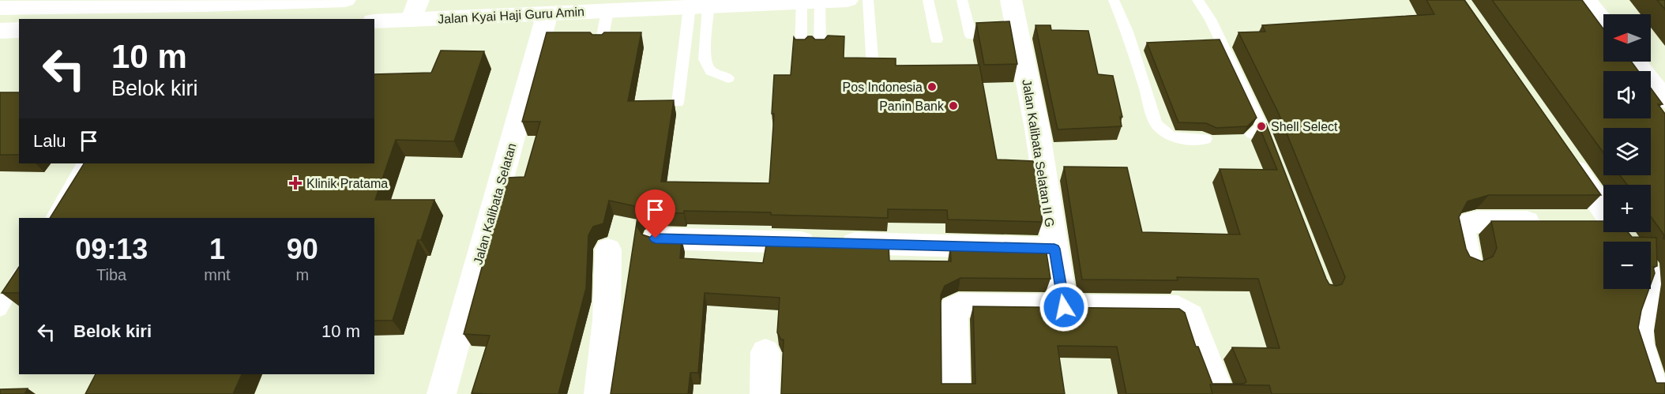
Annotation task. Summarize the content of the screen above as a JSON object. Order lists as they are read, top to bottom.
{
  "streets": {
    "street": ["Jalan Kyai Haji Guru Amin", "Jalan Kalibata Selatan II G", "Jalan Kalibata Selatan"]
  },
  "crossings": [
    ["Jalan Kyai Haji Guru Amin", "Jalan Kalibata Selatan"]
  ],
  "places": {
    "other": ["Pos Indonesia", "Panin Bank", "Shell Select"],
    "health": ["Klinik Pratama"]
  },
  "north": "left",
  "page": {
    "map_buttons": ["+", "−"],
    "turn": ["10 m", "Belok kiri"],
    "then": "Lalu",
    "eta": [
      "09:13",
      "Tiba",
      "1",
      "mnt",
      "90",
      "m"
    ],
    "list": [
      {
        "name": "Belok kiri",
        "value": "10 m"
      }
    ]
  }
}
